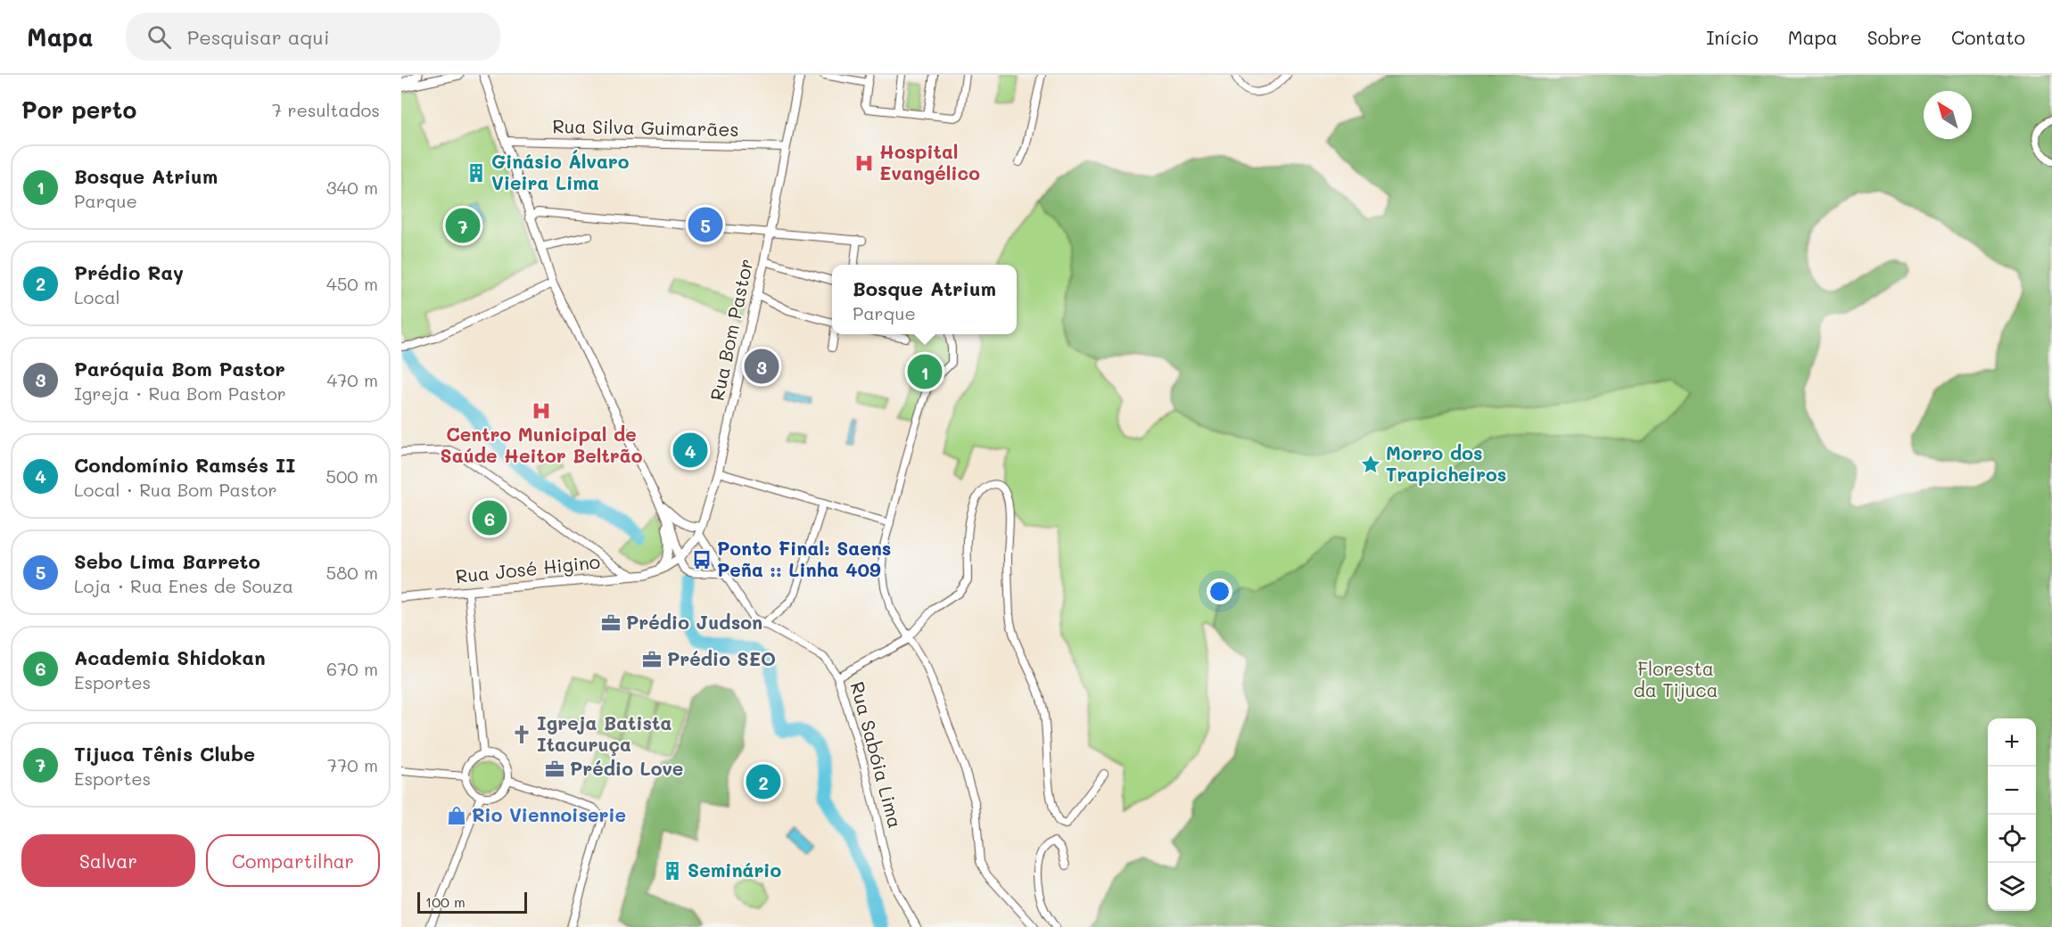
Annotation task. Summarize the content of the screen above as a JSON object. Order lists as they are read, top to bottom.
{
  "streets": {
    "street": [
      "Rua Silva Guimarães",
      "Rua Bom Pastor",
      "Rua José Higino",
      "Rua Sabóia Lima"
    ]
  },
  "crossings": [
    ["Rua Silva Guimarães", "Rua Bom Pastor"],
    ["Rua Bom Pastor", "Rua José Higino"],
    ["Rua Bom Pastor", "Rua Sabóia Lima"]
  ],
  "parks": ["Floresta da Tijuca"],
  "places": {
    "hospital": ["Hospital Evangélico", "Centro Municipal de Saúde Heitor Beltrão"],
    "building": ["Ginásio Álvaro Vieira Lima", "Seminário"],
    "place": ["Morro dos Trapicheiros"],
    "bus stop": ["Ponto Final: Saens Peña :: Linha 409"],
    "office": ["Prédio Judson", "Prédio SEO", "Prédio Love"],
    "church": ["Igreja Batista Itacuruça"],
    "shop": ["Rio Viennoiserie"]
  },
  "scale_bar": "100 m",
  "north": "top left",
  "page": {
    "header": "Mapa",
    "search": "Pesquisar aqui",
    "nav": [
      "Início",
      "Mapa",
      "Sobre",
      "Contato"
    ],
    "heading": ["Por perto", "7 resultados"],
    "list": [
      {
        "mark": "1",
        "name": "Bosque Atrium",
        "note": "Parque",
        "value": "340 m"
      },
      {
        "mark": "2",
        "name": "Prédio Ray",
        "note": "Local",
        "value": "450 m"
      },
      {
        "mark": "3",
        "name": "Paróquia Bom Pastor",
        "note": "Igreja · Rua Bom Pastor",
        "value": "470 m"
      },
      {
        "mark": "4",
        "name": "Condomínio Ramsés II",
        "note": "Local · Rua Bom Pastor",
        "value": "500 m"
      },
      {
        "mark": "5",
        "name": "Sebo Lima Barreto",
        "note": "Loja · Rua Enes de Souza",
        "value": "580 m"
      },
      {
        "mark": "6",
        "name": "Academia Shidokan",
        "note": "Esportes",
        "value": "670 m"
      },
      {
        "mark": "7",
        "name": "Tijuca Tênis Clube",
        "note": "Esportes",
        "value": "770 m"
      }
    ],
    "pins": [
      "5",
      "7",
      "3",
      "1",
      "4",
      "6",
      "2"
    ],
    "popup": ["Bosque Atrium", "Parque"],
    "map_buttons": ["+", "−"],
    "buttons": ["Salvar", "Compartilhar"],
    "scale": "100 m"
  }
}
